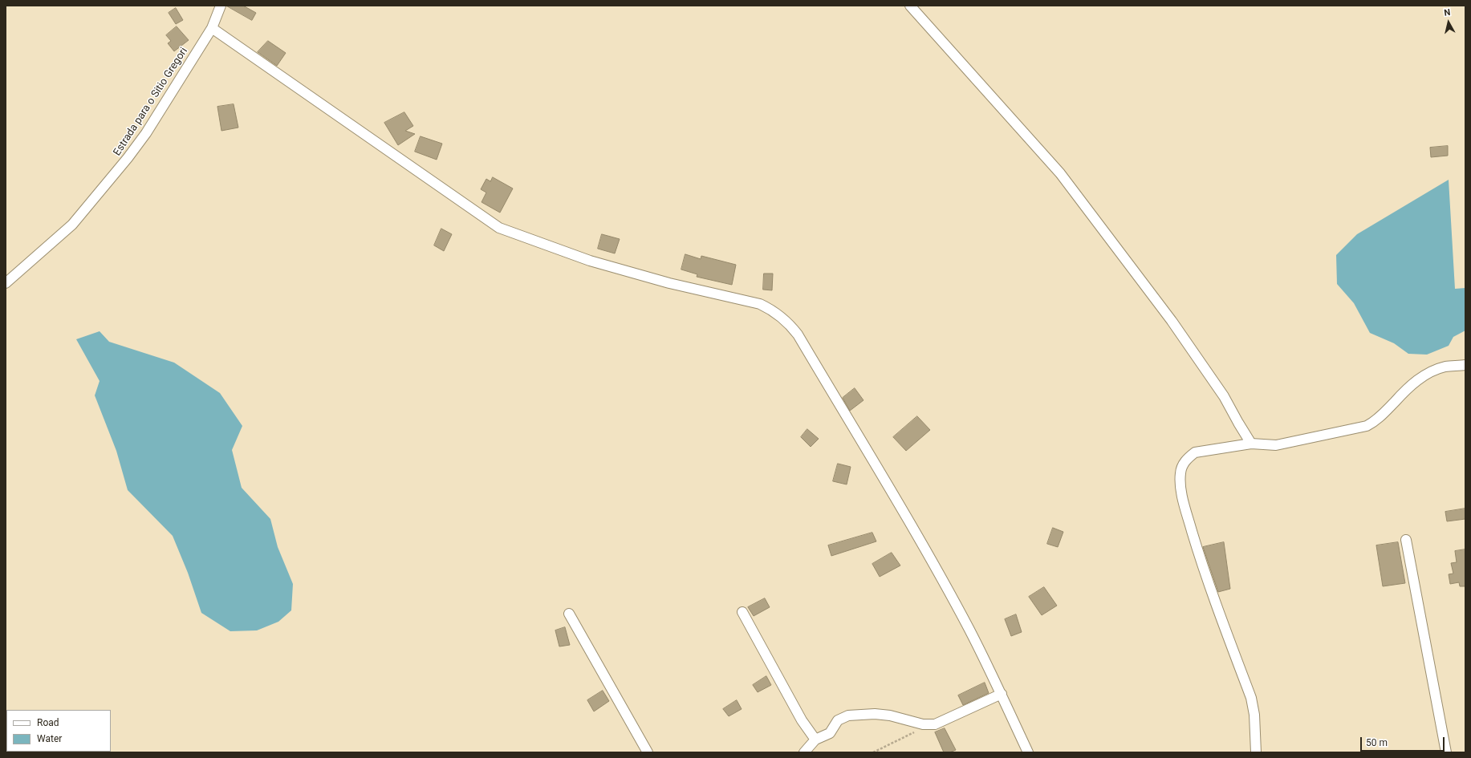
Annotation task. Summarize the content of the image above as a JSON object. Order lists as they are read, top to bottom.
{
  "streets": {
    "street": ["Estrada para o Sitio Gregori"]
  },
  "legend": ["Road", "Water"],
  "scale_bar": "50 m",
  "north": "top"
}
